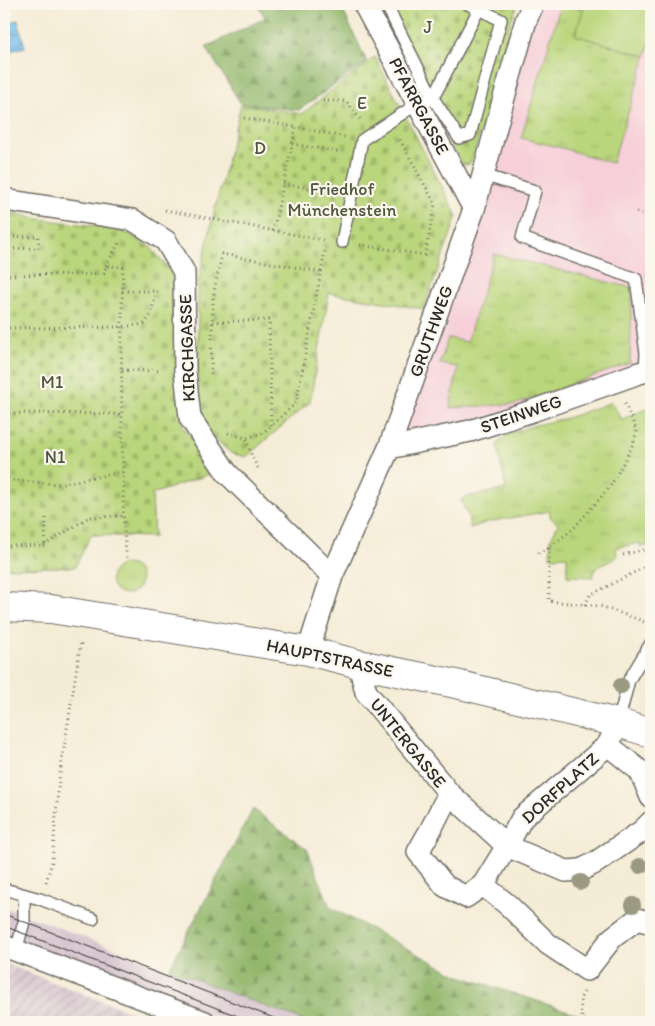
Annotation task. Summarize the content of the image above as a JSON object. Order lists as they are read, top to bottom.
{
  "streets": {
    "main road": ["HAUPTSTRASSE"],
    "street": [
      "PFARRGASSE",
      "GRUTHWEG",
      "KIRCHGASSE",
      "STEINWEG",
      "UNTERGASSE",
      "DORFPLATZ"
    ]
  },
  "crossings": [
    ["PFARRGASSE", "GRUTHWEG"],
    ["GRUTHWEG", "KIRCHGASSE"],
    ["GRUTHWEG", "STEINWEG"],
    ["GRUTHWEG", "HAUPTSTRASSE"],
    ["HAUPTSTRASSE", "UNTERGASSE"],
    ["HAUPTSTRASSE", "DORFPLATZ"],
    ["UNTERGASSE", "DORFPLATZ"]
  ],
  "parks": [
    "J",
    "E",
    "D",
    "Friedhof Münchenstein",
    "M1",
    "N1"
  ]
}
